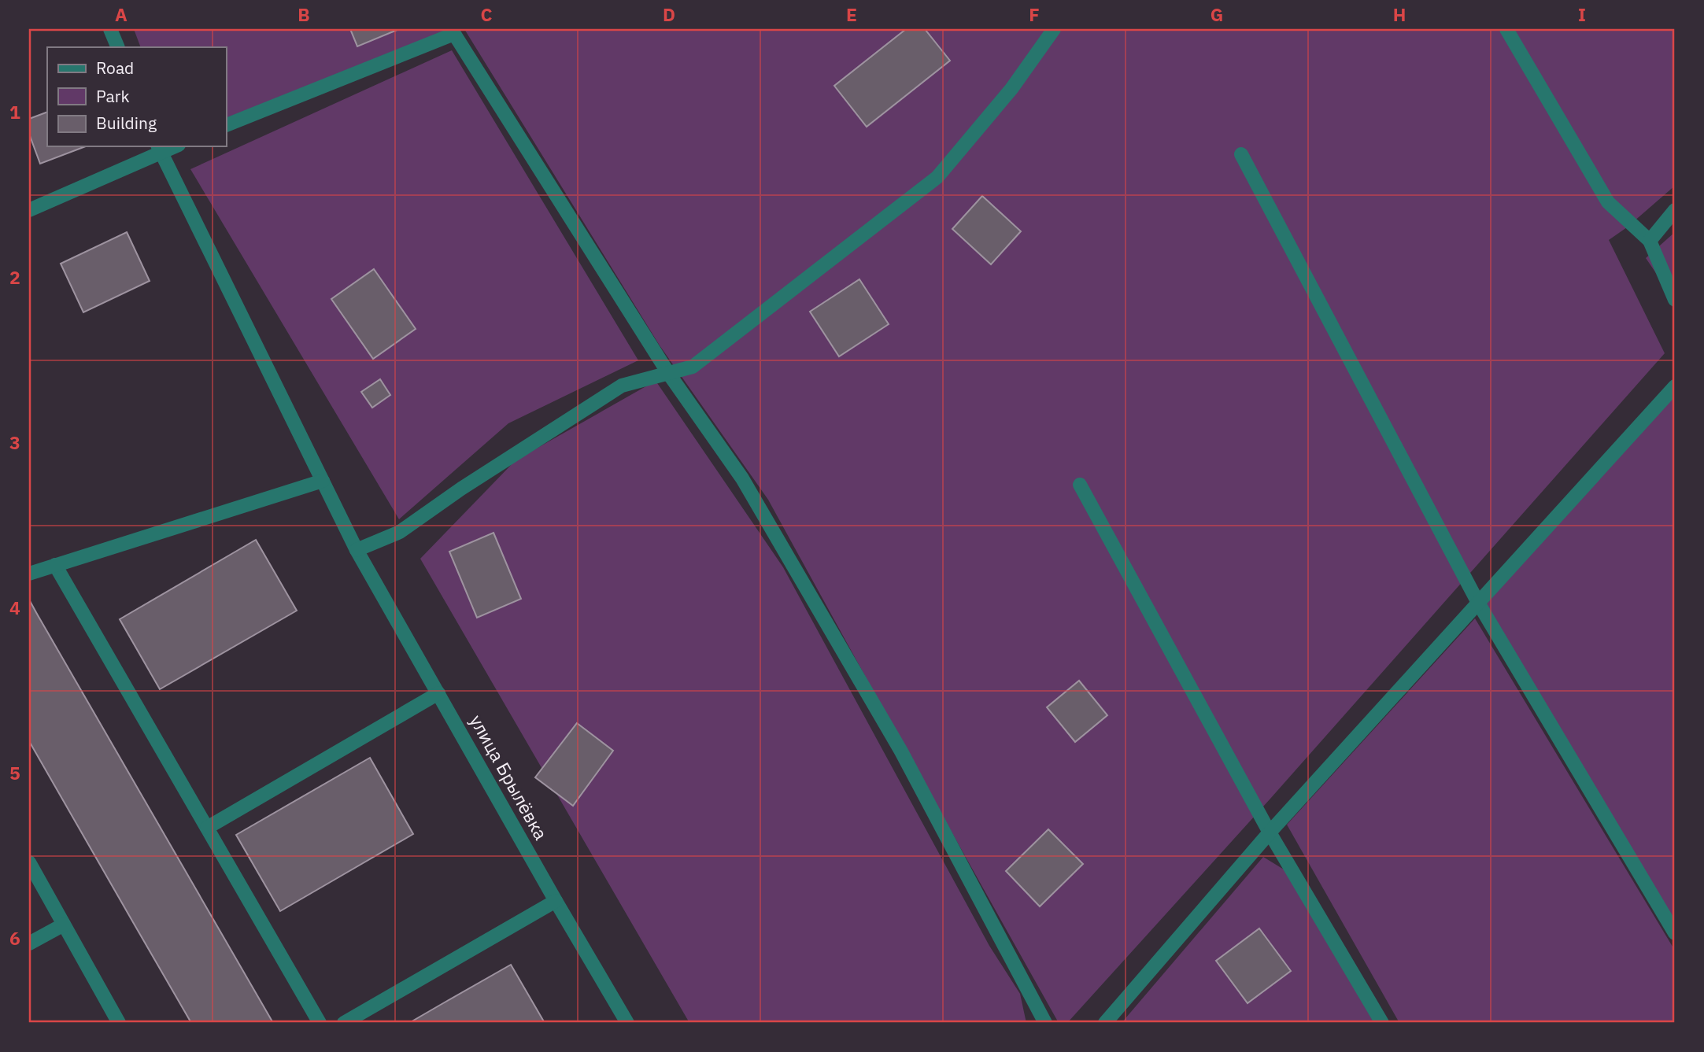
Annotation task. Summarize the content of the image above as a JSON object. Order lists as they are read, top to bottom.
{
  "streets": {
    "street": ["улица Брылёвка"]
  },
  "legend": ["Road", "Park", "Building"],
  "grid": {
    "columns": [
      "A",
      "B",
      "C",
      "D",
      "E",
      "F",
      "G",
      "H",
      "I"
    ],
    "rows": [
      "1",
      "2",
      "3",
      "4",
      "5",
      "6"
    ]
  }
}
